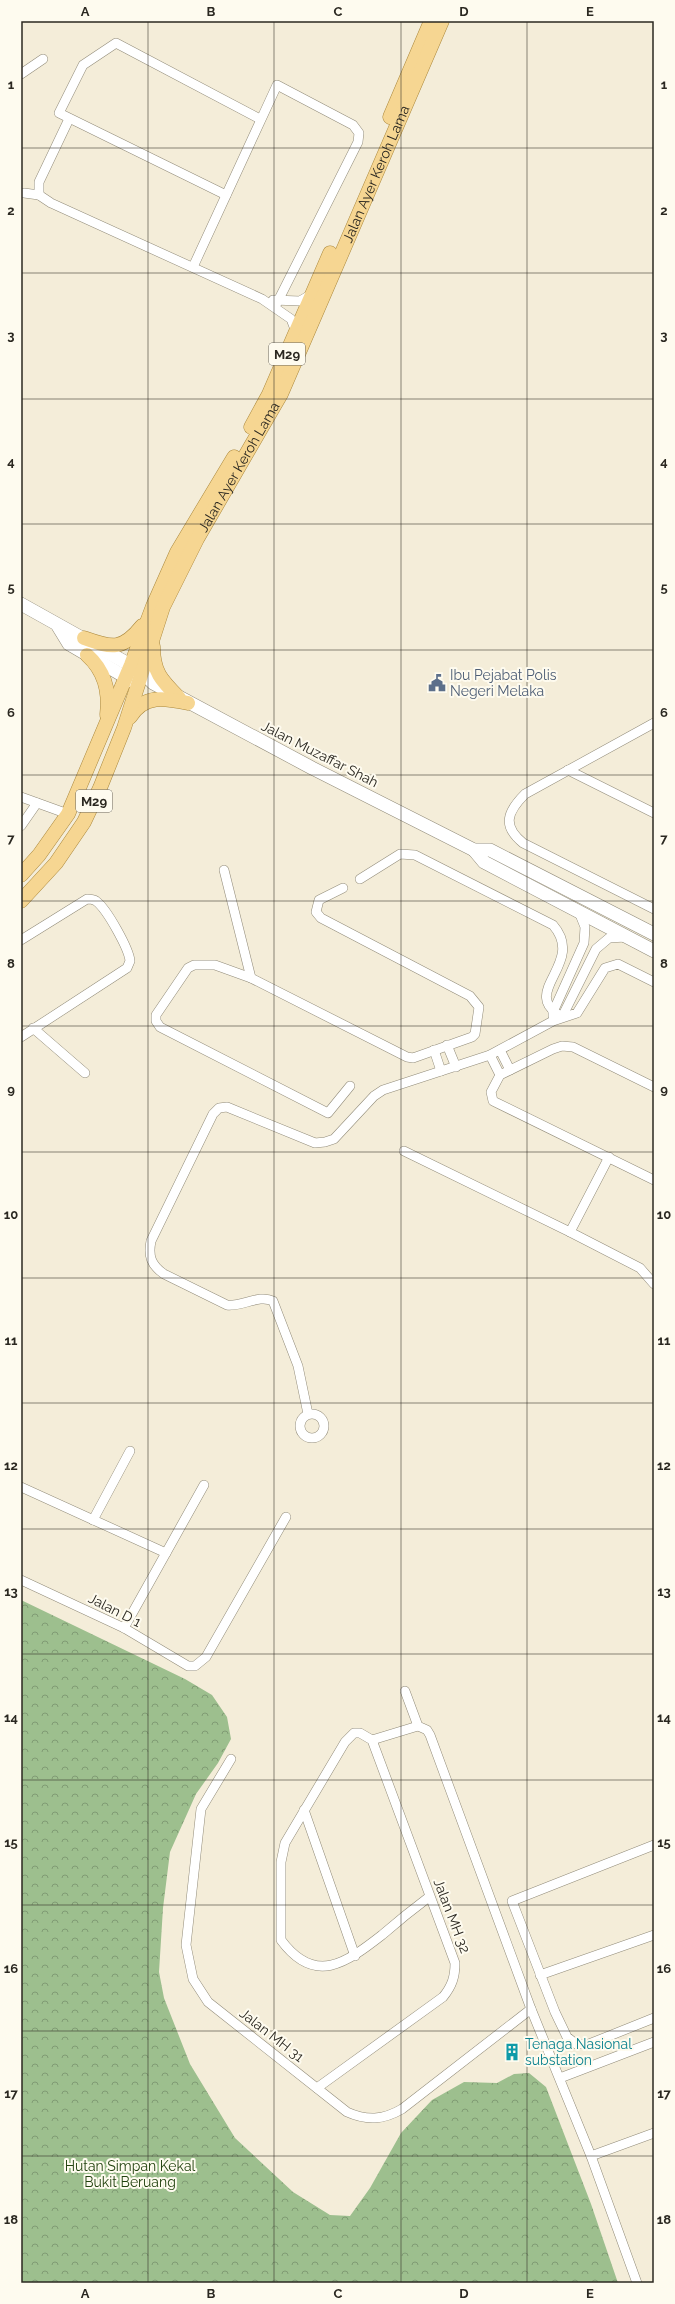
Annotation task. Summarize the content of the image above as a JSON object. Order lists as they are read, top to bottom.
{
  "streets": {
    "main road": ["Jalan Ayer Keroh Lama", "M29", "Jalan Muzaffar Shah"],
    "street": ["Jalan D 1", "Jalan MH 32", "Jalan MH 31"]
  },
  "crossings": [
    ["Jalan Ayer Keroh Lama", "Jalan Muzaffar Shah"],
    ["Jalan MH 32", "Jalan MH 31"]
  ],
  "parks": ["Hutan Simpan Kekal Bukit Beruang"],
  "places": {
    "public building": ["Ibu Pejabat Polis Negeri Melaka"],
    "building": ["Tenaga Nasional substation"]
  },
  "grid": {
    "columns": [
      "A",
      "B",
      "C",
      "D",
      "E"
    ],
    "rows": [
      "1",
      "2",
      "3",
      "4",
      "5",
      "6",
      "7",
      "8",
      "9",
      "10",
      "11",
      "12",
      "13",
      "14",
      "15",
      "16",
      "17",
      "18"
    ]
  }
}
